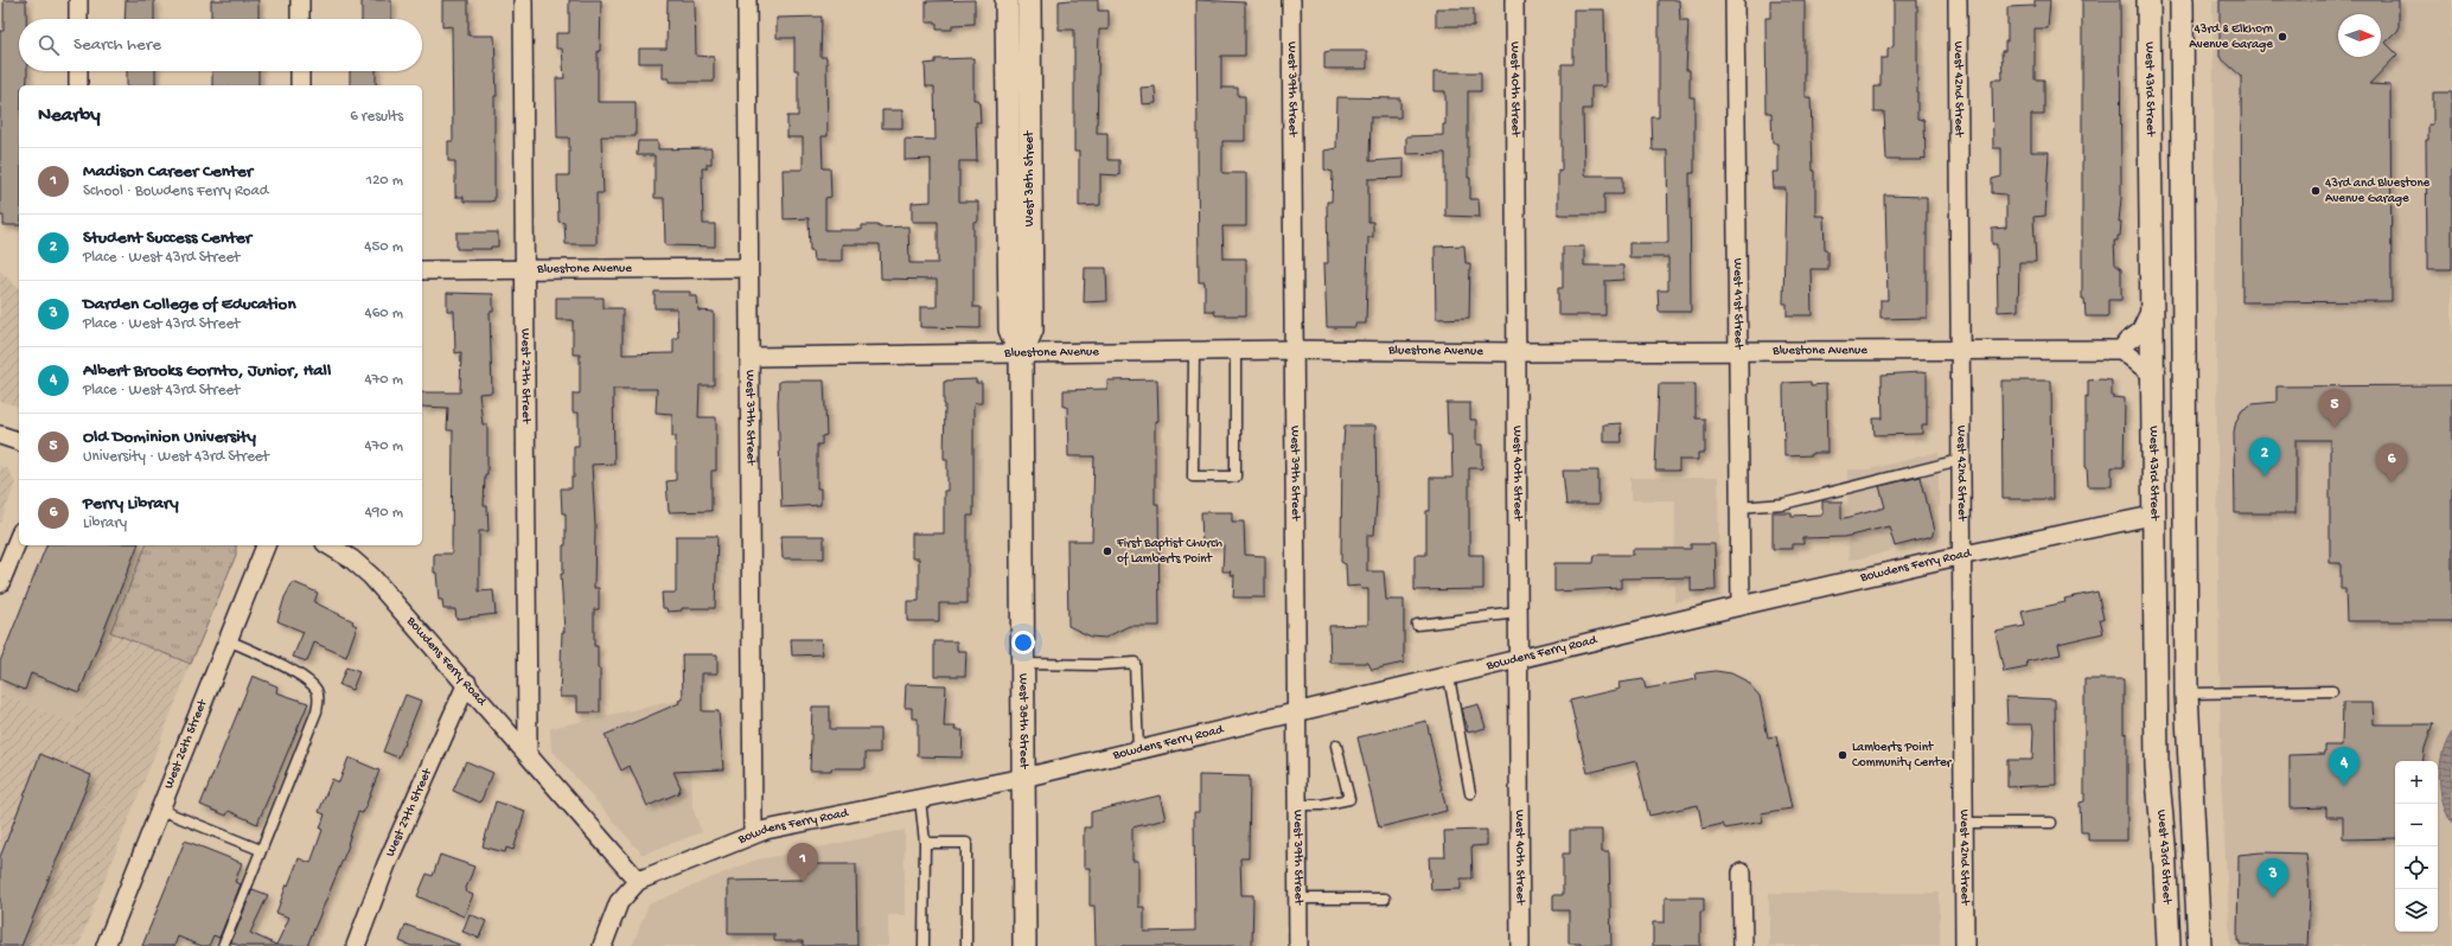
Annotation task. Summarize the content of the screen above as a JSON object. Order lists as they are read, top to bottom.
{
  "streets": {
    "street": [
      "West 39th Street",
      "West 40th Street",
      "West 42nd Street",
      "West 43rd Street",
      "West 38th Street",
      "Bluestone Avenue",
      "West 41st Street",
      "West 27th Street",
      "West 37th Street",
      "Bowdens Ferry Road",
      "West 26th Street"
    ]
  },
  "crossings": [
    ["West 39th Street", "Bluestone Avenue"],
    ["West 39th Street", "Bowdens Ferry Road"],
    ["West 40th Street", "Bluestone Avenue"],
    ["West 40th Street", "Bowdens Ferry Road"],
    ["West 42nd Street", "Bluestone Avenue"],
    ["West 42nd Street", "Bowdens Ferry Road"],
    ["West 43rd Street", "Bowdens Ferry Road"],
    ["West 38th Street", "Bluestone Avenue"],
    ["West 38th Street", "Bowdens Ferry Road"],
    ["Bluestone Avenue", "West 41st Street"],
    ["Bluestone Avenue", "West 27th Street"],
    ["Bluestone Avenue", "West 37th Street"],
    ["West 41st Street", "Bowdens Ferry Road"],
    ["West 27th Street", "Bowdens Ferry Road"],
    ["West 37th Street", "Bowdens Ferry Road"]
  ],
  "places": [
    "43rd & Elkhorn Avenue Garage",
    "43rd and Bluestone Avenue Garage",
    "First Baptist Church of Lamberts Point",
    "Lamberts Point Community Center"
  ],
  "north": "right",
  "page": {
    "search": "Search here",
    "heading": ["Nearby", "6 results"],
    "list": [
      {
        "mark": "1",
        "name": "Madison Career Center",
        "note": "School · Bowdens Ferry Road",
        "value": "120 m"
      },
      {
        "mark": "2",
        "name": "Student Success Center",
        "note": "Place · West 43rd Street",
        "value": "450 m"
      },
      {
        "mark": "3",
        "name": "Darden College of Education",
        "note": "Place · West 43rd Street",
        "value": "460 m"
      },
      {
        "mark": "4",
        "name": "Albert Brooks Gornto, Junior, Hall",
        "note": "Place · West 43rd Street",
        "value": "470 m"
      },
      {
        "mark": "5",
        "name": "Old Dominion University",
        "note": "University · West 43rd Street",
        "value": "470 m"
      },
      {
        "mark": "6",
        "name": "Perry Library",
        "note": "Library",
        "value": "490 m"
      }
    ],
    "pins": [
      "5",
      "2",
      "6",
      "4",
      "1",
      "3"
    ],
    "map_buttons": ["+", "−"]
  }
}
